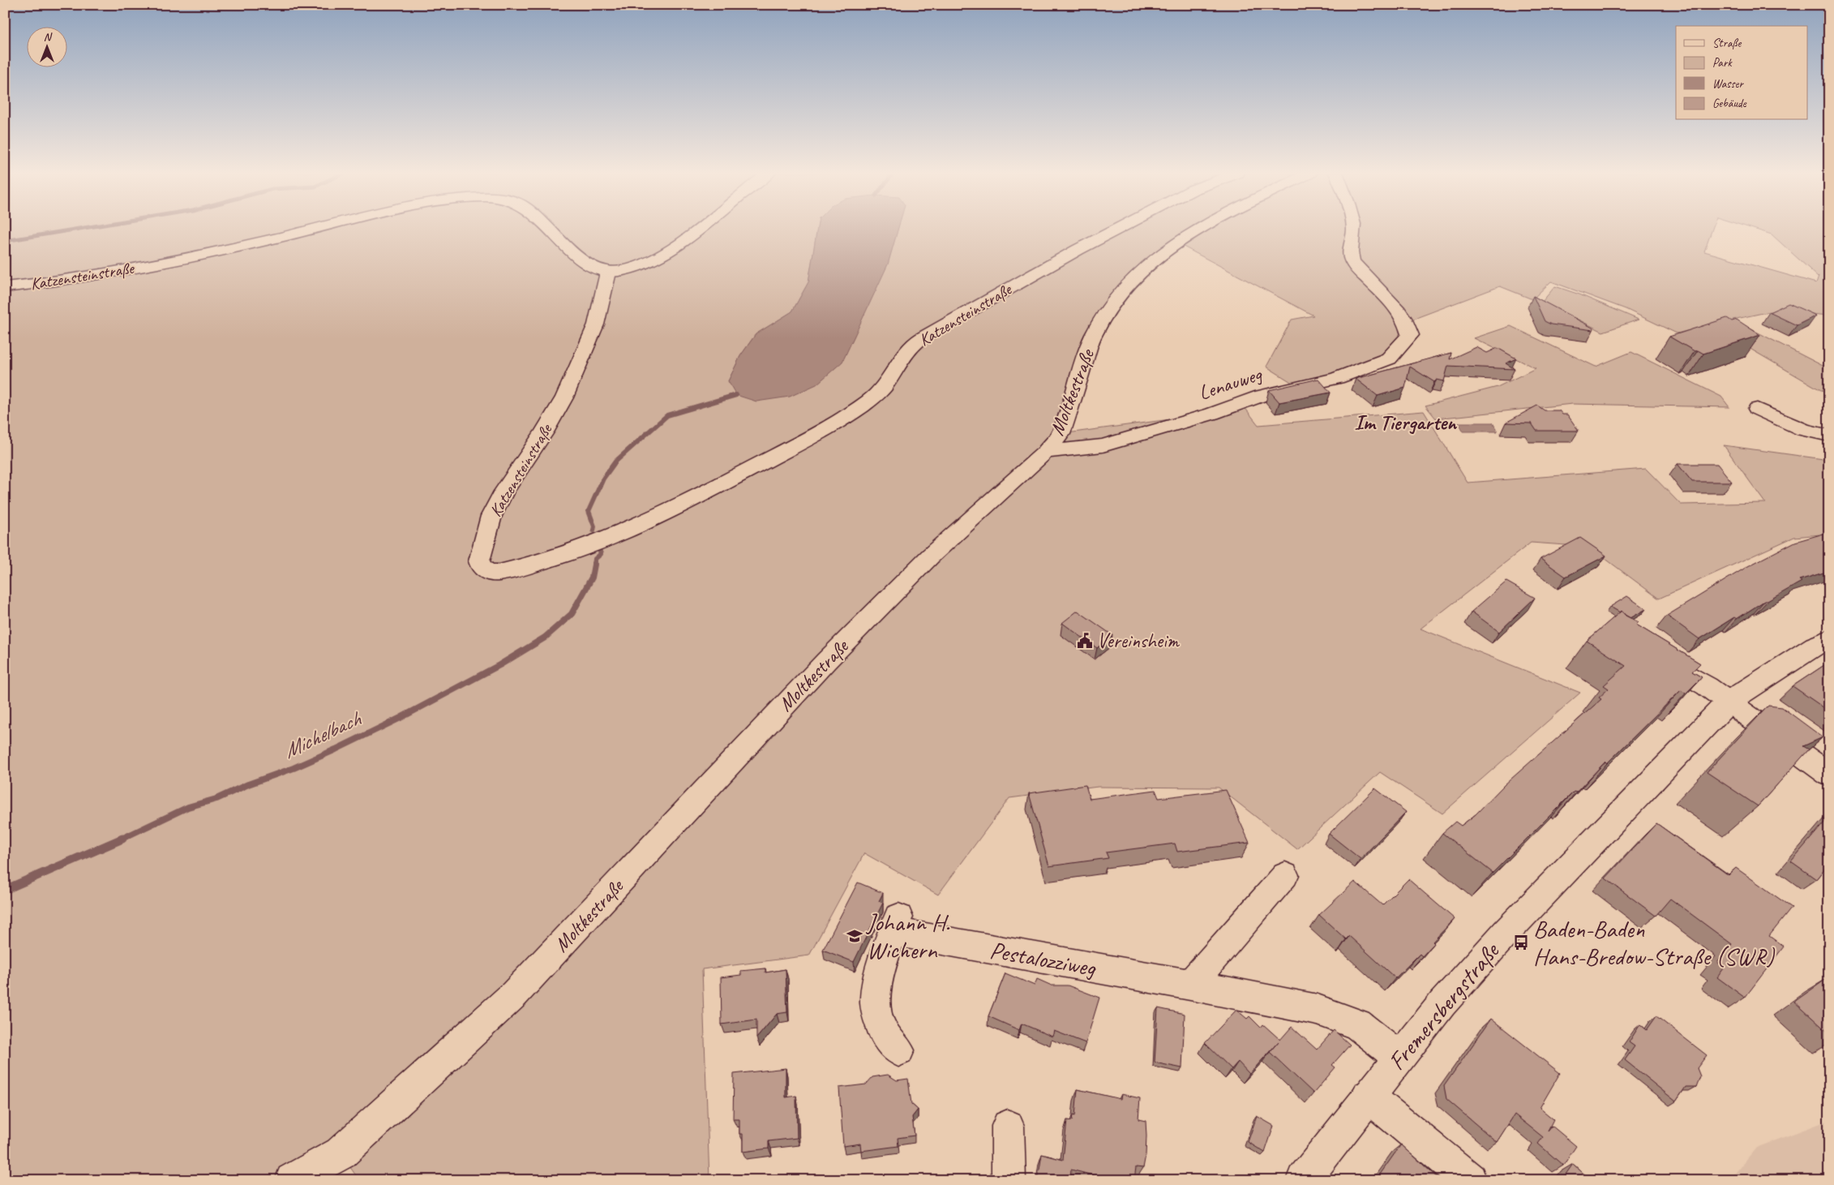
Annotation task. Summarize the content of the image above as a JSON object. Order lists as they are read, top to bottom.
{
  "streets": {
    "street": [
      "Katzensteinstraße",
      "Lenauweg",
      "Moltkestraße",
      "Pestalozziweg",
      "Fremersbergstraße"
    ]
  },
  "crossings": [
    ["Lenauweg", "Moltkestraße"],
    ["Pestalozziweg", "Fremersbergstraße"]
  ],
  "districts": ["Im Tiergarten"],
  "water": ["Michelbach"],
  "places": {
    "public building": ["Vereinsheim"],
    "school or university": ["Johann H. Wichern"],
    "bus stop": ["Baden-Baden Hans-Bredow-Straße (SWR)"]
  },
  "legend": [
    "Straße",
    "Park",
    "Wasser",
    "Gebäude"
  ],
  "north": "top"
}
